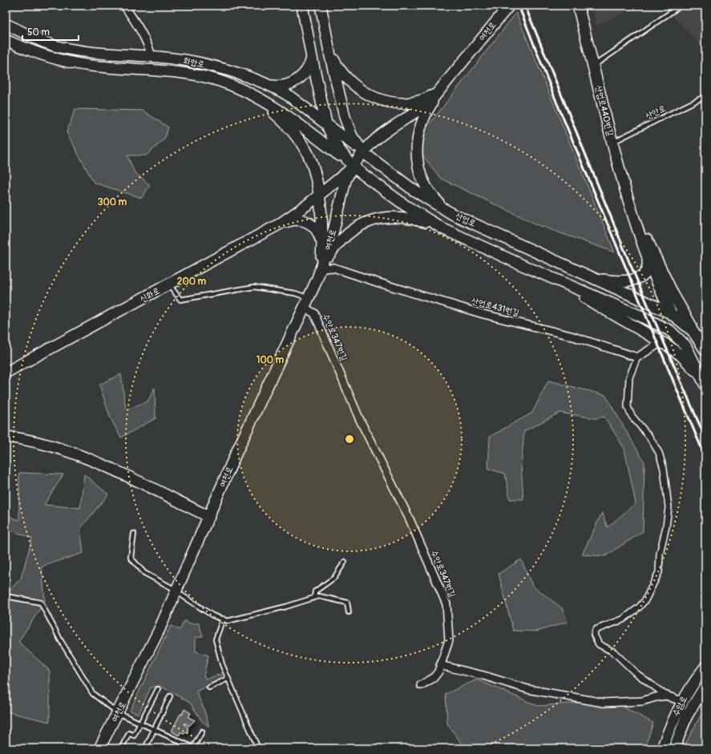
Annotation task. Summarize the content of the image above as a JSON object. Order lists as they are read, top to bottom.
{
  "streets": {
    "main road": [
      "여천로",
      "화합로",
      "산업로440번길",
      "산업로",
      "신화로",
      "수암로"
    ],
    "street": ["산업로431번길", "수안로347번길"],
    "lane": ["산안로"]
  },
  "crossings": [
    ["여천로", "화합로"],
    ["여천로", "산업로"],
    ["여천로", "신화로"],
    ["여천로", "산업로431번길"],
    ["여천로", "수안로347번길"],
    ["화합로", "산업로"],
    ["화합로", "신화로"],
    ["산업로440번길", "산안로"],
    ["산업로440번길", "산업로"],
    ["산업로", "신화로"]
  ],
  "scale_bar": "50 m",
  "rings": ["300 m", "200 m", "100 m"]
}
